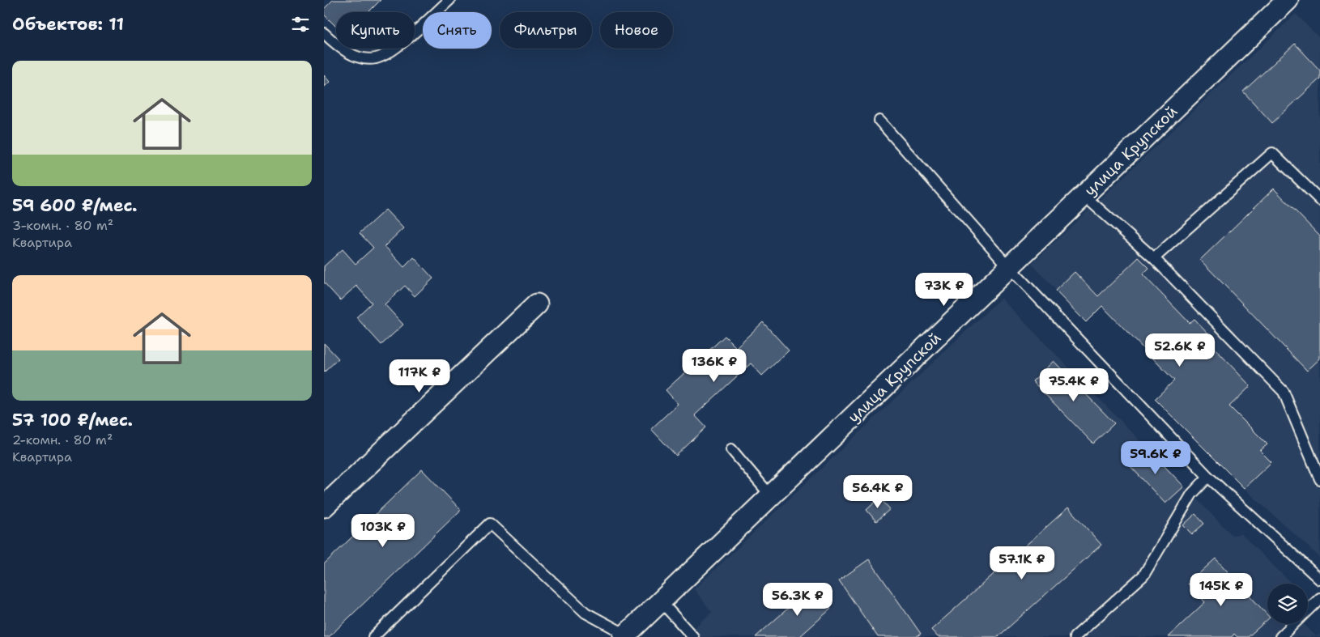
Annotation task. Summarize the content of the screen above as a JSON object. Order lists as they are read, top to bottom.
{
  "streets": {
    "street": ["улица Крупской"]
  },
  "page": {
    "heading": "Объектов: 11",
    "chip": [
      "Купить",
      "Снять",
      "Фильтры",
      "Новое"
    ],
    "list": [
      {
        "name": "59 600 ₽/мес.",
        "note": "3-комн. · 80 m² · Квартира"
      },
      {
        "name": "57 100 ₽/мес.",
        "note": "2-комн. · 80 m² · Квартира"
      }
    ],
    "price": [
      "73K ₽",
      "52.6K ₽",
      "136K ₽",
      "117K ₽",
      "75.4K ₽",
      "59.6K ₽",
      "56.4K ₽",
      "103K ₽",
      "57.1K ₽",
      "145K ₽",
      "56.3K ₽"
    ]
  }
}
